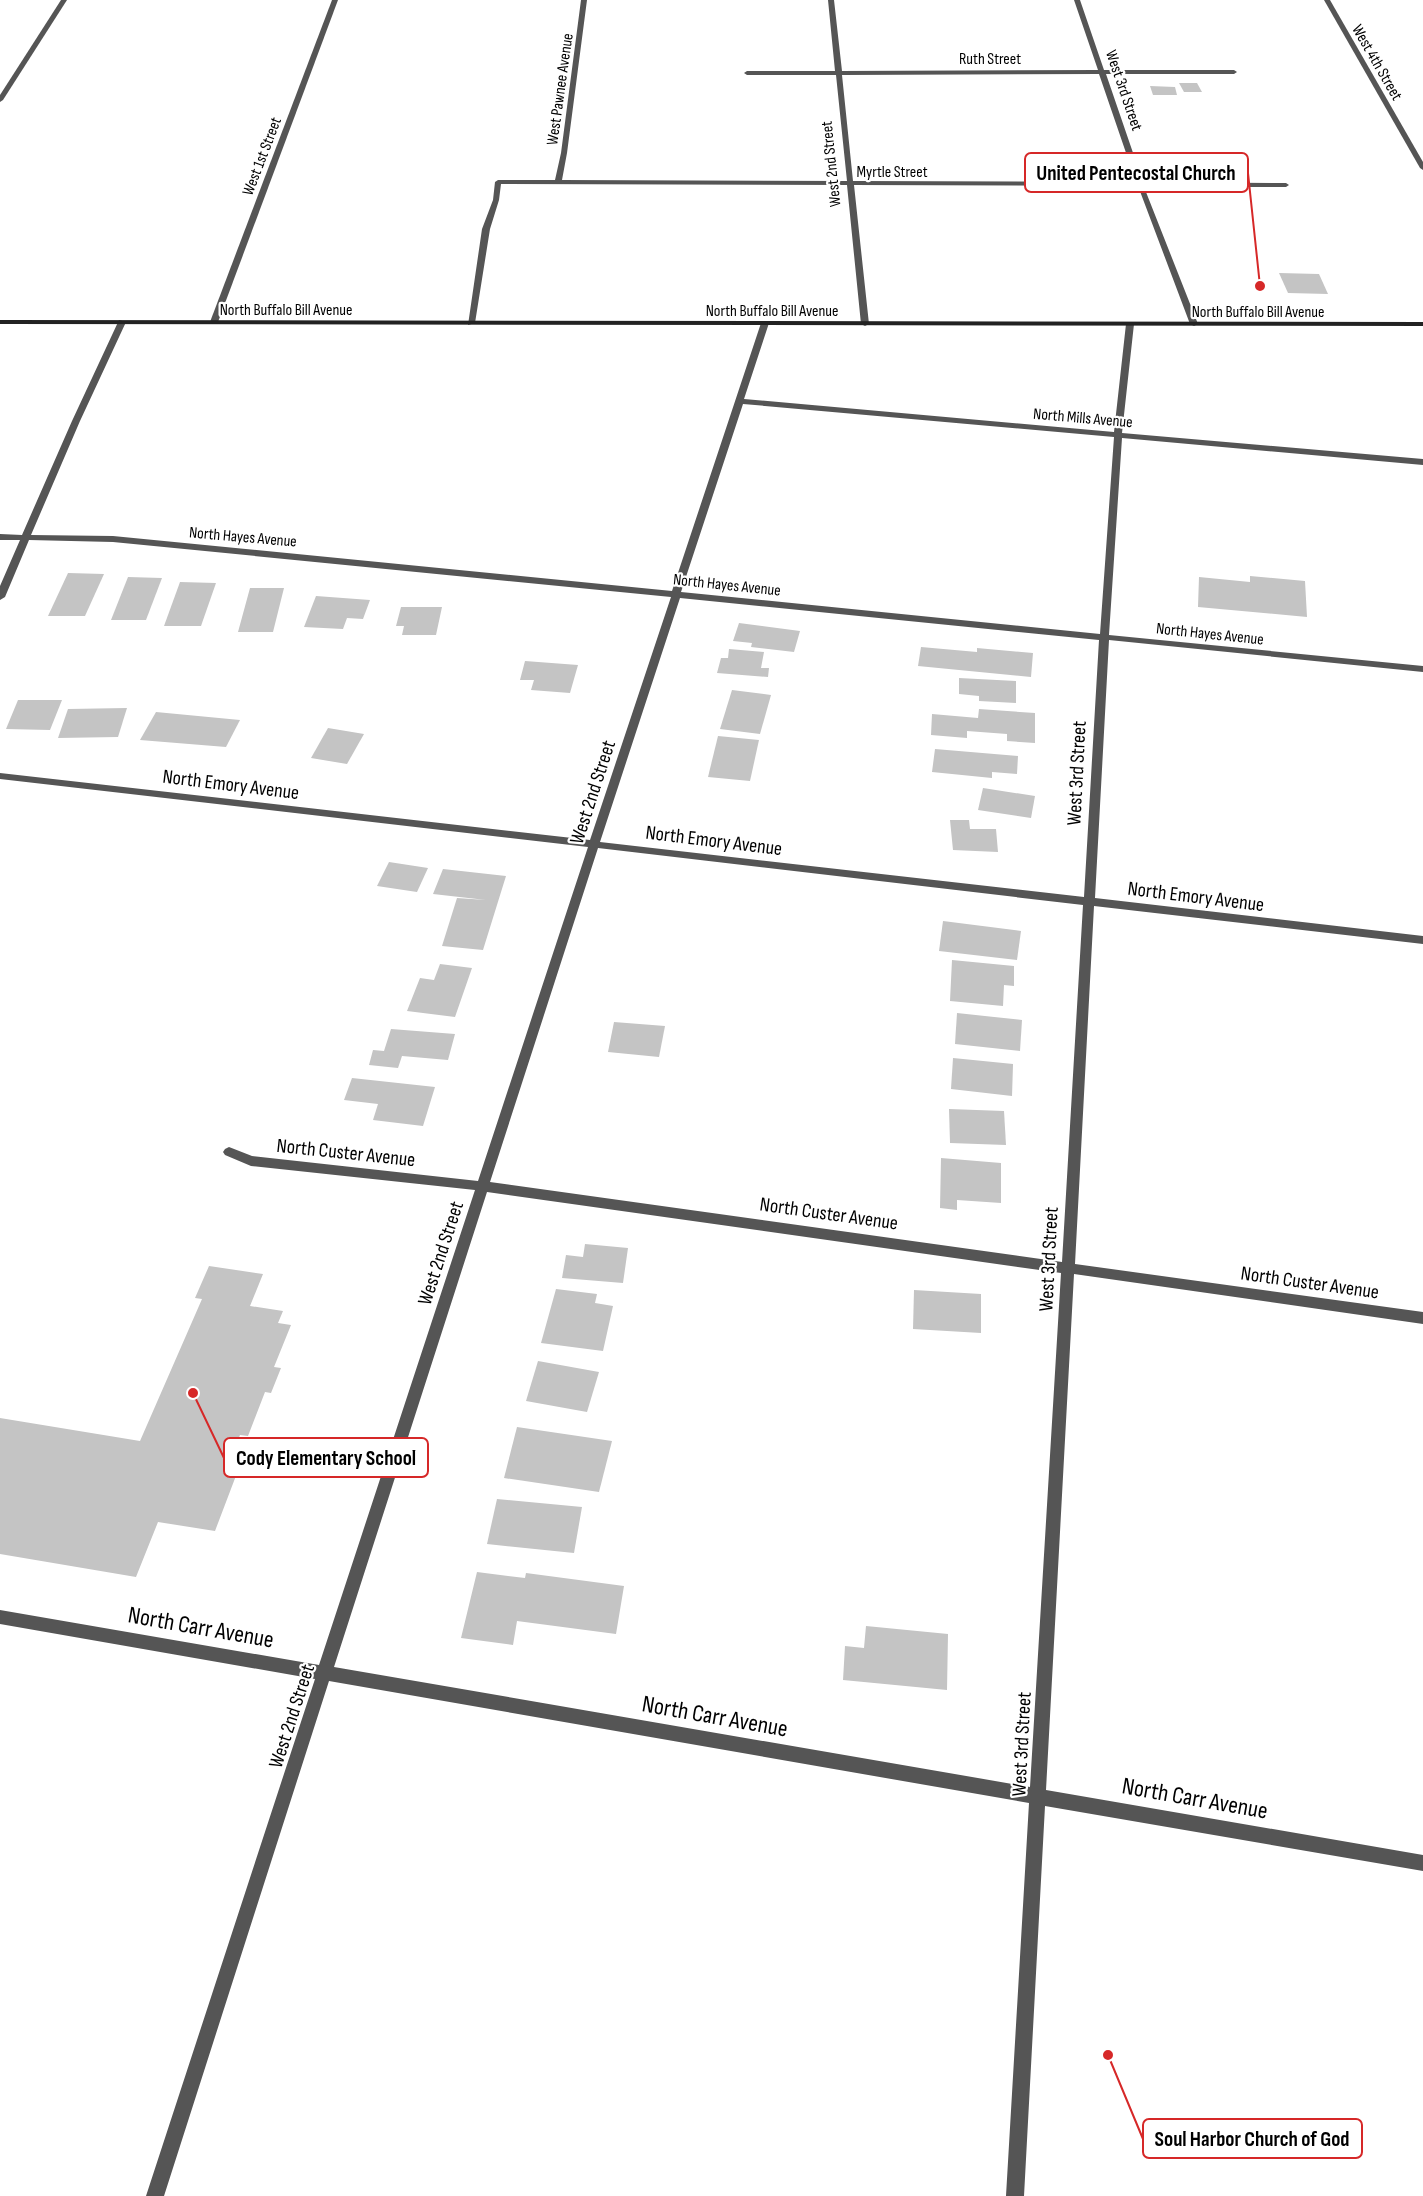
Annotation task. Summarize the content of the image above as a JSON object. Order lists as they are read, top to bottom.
{
  "streets": {
    "main road": ["North Buffalo Bill Avenue"],
    "street": [
      "Ruth Street",
      "West 4th Street",
      "West Pawnee Avenue",
      "West 3rd Street",
      "West 1st Street",
      "West 2nd Street",
      "Myrtle Street",
      "North Mills Avenue",
      "North Hayes Avenue",
      "North Emory Avenue",
      "North Custer Avenue",
      "North Carr Avenue"
    ]
  },
  "crossings": [
    ["Ruth Street", "West 3rd Street"],
    ["Ruth Street", "West 2nd Street"],
    ["West Pawnee Avenue", "Myrtle Street"],
    ["West 3rd Street", "Myrtle Street"],
    ["West 3rd Street", "North Buffalo Bill Avenue"],
    ["West 3rd Street", "North Mills Avenue"],
    ["West 3rd Street", "North Hayes Avenue"],
    ["West 3rd Street", "North Emory Avenue"],
    ["West 3rd Street", "North Custer Avenue"],
    ["West 3rd Street", "North Carr Avenue"],
    ["West 1st Street", "North Buffalo Bill Avenue"],
    ["West 2nd Street", "Myrtle Street"],
    ["West 2nd Street", "North Buffalo Bill Avenue"],
    ["West 2nd Street", "North Mills Avenue"],
    ["West 2nd Street", "North Hayes Avenue"],
    ["West 2nd Street", "North Emory Avenue"],
    ["West 2nd Street", "North Custer Avenue"],
    ["West 2nd Street", "North Carr Avenue"],
    ["Myrtle Street", "North Buffalo Bill Avenue"]
  ],
  "places": ["United Pentecostal Church", "Cody Elementary School", "Soul Harbor Church of God"]
}
